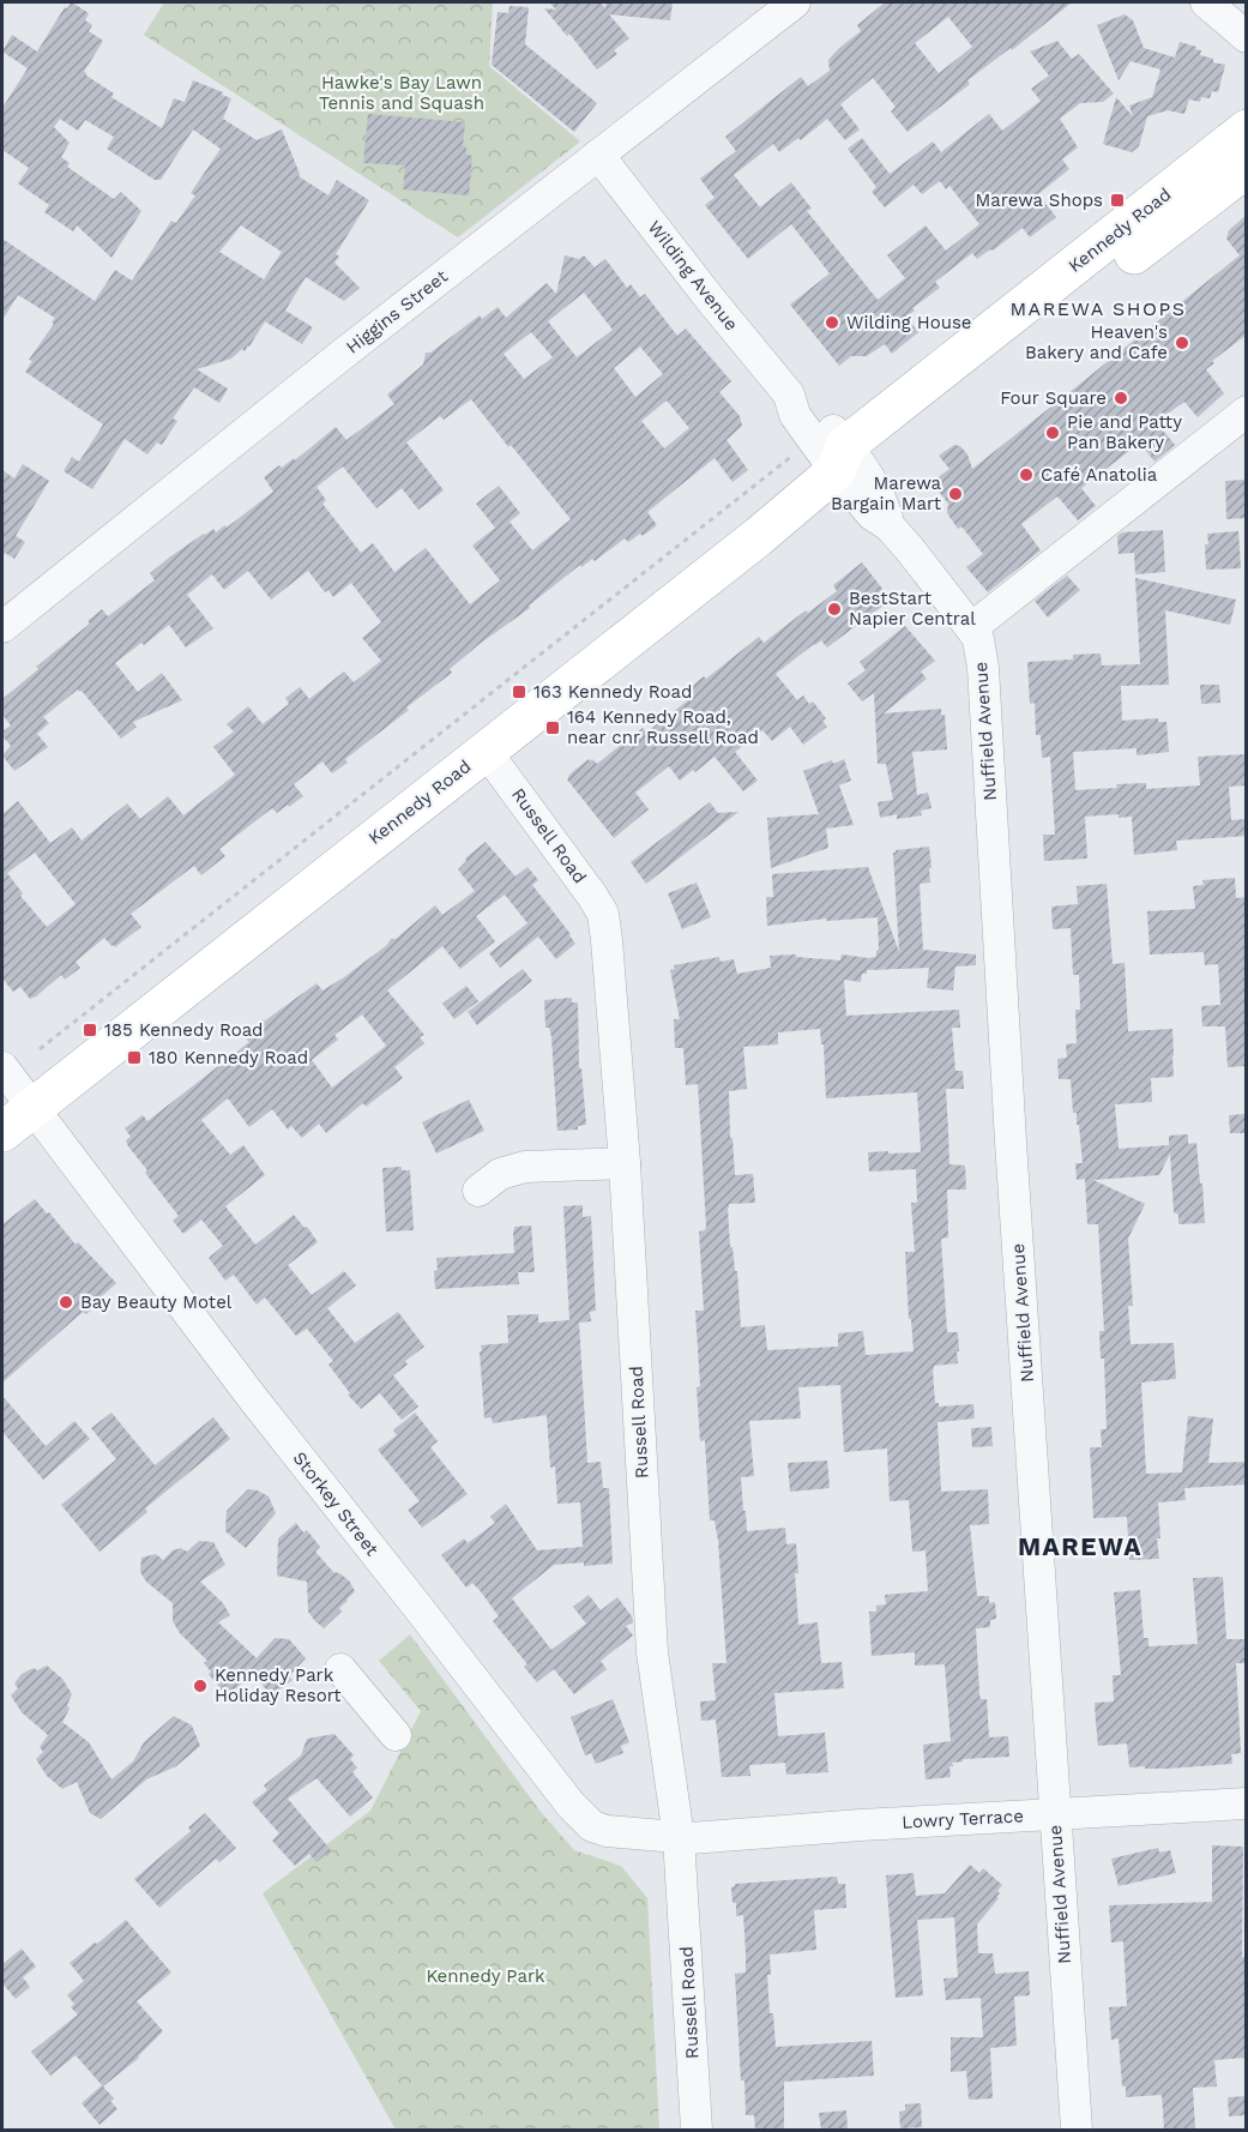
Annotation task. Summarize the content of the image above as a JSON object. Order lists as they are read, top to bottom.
{
  "streets": {
    "main road": ["Kennedy Road"],
    "street": [
      "Wilding Avenue",
      "Higgins Street",
      "Nuffield Avenue",
      "Russell Road",
      "Storkey Street",
      "Lowry Terrace"
    ]
  },
  "crossings": [
    ["Kennedy Road", "Wilding Avenue"],
    ["Kennedy Road", "Nuffield Avenue"],
    ["Kennedy Road", "Russell Road"],
    ["Kennedy Road", "Storkey Street"],
    ["Wilding Avenue", "Higgins Street"],
    ["Wilding Avenue", "Nuffield Avenue"],
    ["Nuffield Avenue", "Lowry Terrace"],
    ["Russell Road", "Storkey Street"],
    ["Russell Road", "Lowry Terrace"],
    ["Storkey Street", "Lowry Terrace"]
  ],
  "districts": ["MAREWA SHOPS", "MAREWA"],
  "parks": ["Hawke's Bay Lawn Tennis and Squash", "Kennedy Park"],
  "places": {
    "transit": [
      "Marewa Shops",
      "163 Kennedy Road",
      "164 Kennedy Road, near cnr Russell Road",
      "185 Kennedy Road",
      "180 Kennedy Road"
    ],
    "other": [
      "Wilding House",
      "Heaven's Bakery and Cafe",
      "Four Square",
      "Pie and Patty Pan Bakery",
      "Café Anatolia",
      "Marewa Bargain Mart",
      "BestStart Napier Central",
      "Bay Beauty Motel",
      "Kennedy Park Holiday Resort"
    ]
  }
}
